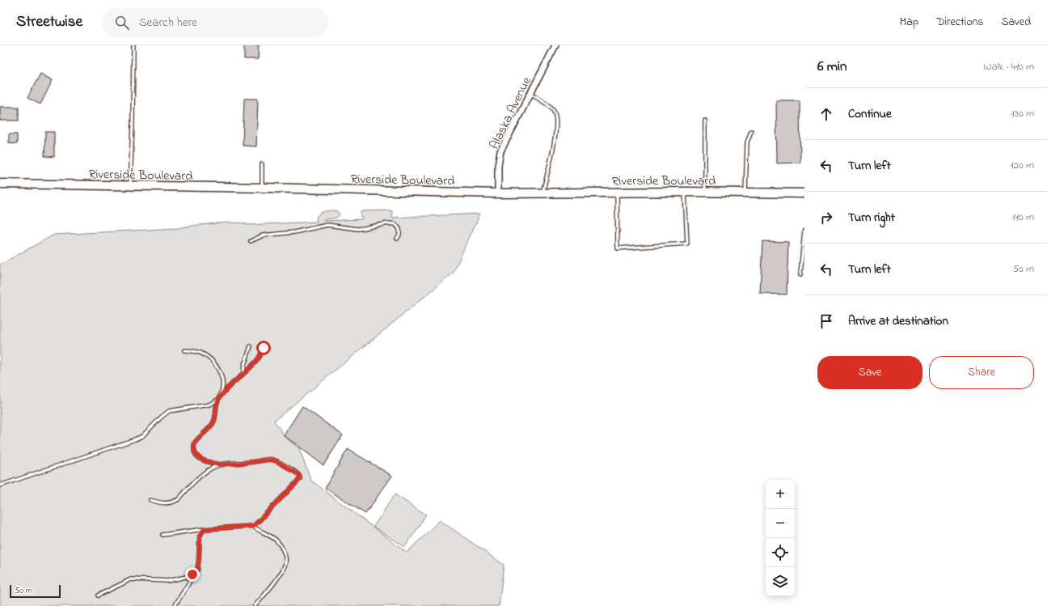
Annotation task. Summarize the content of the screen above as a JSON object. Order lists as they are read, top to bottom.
{
  "streets": {
    "main road": ["Riverside Boulevard"],
    "street": ["Alaska Avenue"]
  },
  "crossings": [
    ["Alaska Avenue", "Riverside Boulevard"]
  ],
  "scale_bar": "50 m",
  "page": {
    "header": "Streetwise",
    "search": "Search here",
    "nav": ["Map", "Directions", "Saved"],
    "heading": ["6 min", "Walk · 410 m"],
    "list": [
      ["Continue", "130 m"],
      ["Turn left", "120 m"],
      ["Turn right", "110 m"],
      ["Turn left", "50 m"],
      "Arrive at destination"
    ],
    "buttons": ["Save", "Share"],
    "map_buttons": ["+", "−"],
    "scale": "50 m"
  }
}
